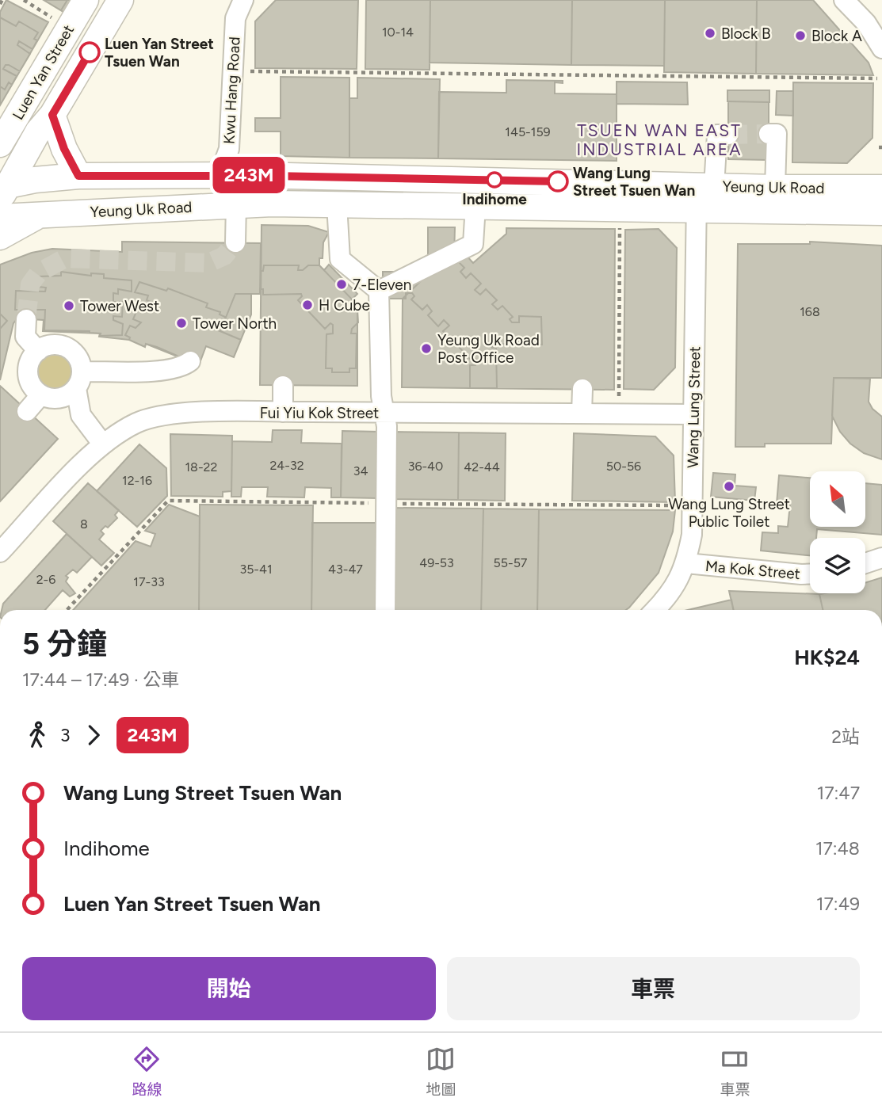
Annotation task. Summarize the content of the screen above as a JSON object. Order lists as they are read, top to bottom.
{
  "streets": {
    "main road": ["Luen Yan Street", "Yeung Uk Road"],
    "street": [
      "Kwu Hang Road",
      "Wang Lung Street",
      "Fui Yiu Kok Street",
      "Ma Kok Street"
    ]
  },
  "crossings": [
    ["Luen Yan Street", "Yeung Uk Road"],
    ["Kwu Hang Road", "Yeung Uk Road"],
    ["Yeung Uk Road", "Wang Lung Street"],
    ["Wang Lung Street", "Fui Yiu Kok Street"],
    ["Wang Lung Street", "Ma Kok Street"]
  ],
  "districts": ["TSUEN WAN EAST INDUSTRIAL AREA"],
  "places": [
    "Block B",
    "Block A",
    "Luen Yan Street Tsuen Wan",
    "Indihome",
    "Wang Lung Street Tsuen Wan",
    "7-Eleven",
    "H Cube",
    "Tower West",
    "Tower North",
    "Yeung Uk Road Post Office",
    "Wang Lung Street Public Toilet"
  ],
  "lines": ["bus line 243M"],
  "house_numbers": [
    "10-14",
    "145-159",
    "168",
    "24-32",
    "36-40",
    "50-56",
    "18-22",
    "42-44",
    "34",
    "12-16",
    "8",
    "49-53",
    "55-57",
    "35-41",
    "43-47",
    "2-6",
    "17-33"
  ],
  "north": "top left",
  "page": {
    "on_map": "243M",
    "heading": ["5 分鐘", "17:44 – 17:49 · 公車", "HK$24"],
    "legs": ["3", "243M", "2站"],
    "list": [
      {
        "name": "Wang Lung Street Tsuen Wan",
        "value": "17:47"
      },
      {
        "name": "Indihome",
        "value": "17:48"
      },
      {
        "name": "Luen Yan Street Tsuen Wan",
        "value": "17:49"
      }
    ],
    "buttons": ["開始", "車票"],
    "tabs": ["路線", "地圖", "車票"]
  }
}
